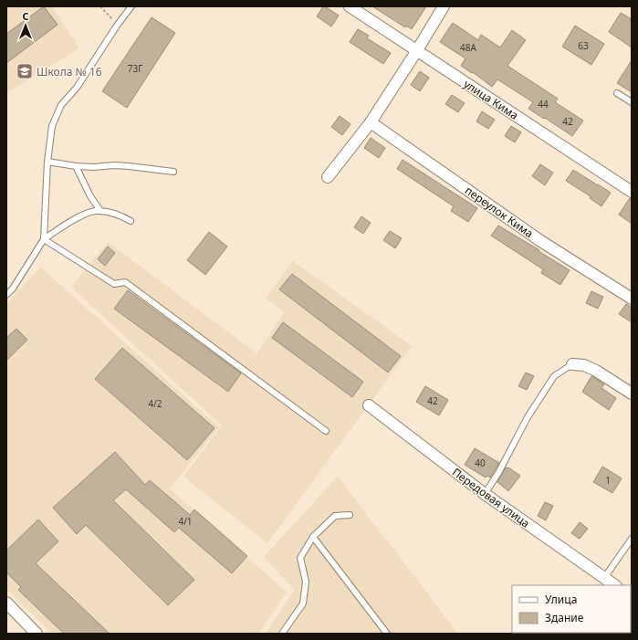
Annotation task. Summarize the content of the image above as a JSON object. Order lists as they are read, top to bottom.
{
  "streets": {
    "street": ["улица Кима", "переулок Кима", "Передовая улица"]
  },
  "places": {
    "school or university": ["Школа № 16"]
  },
  "house_numbers": [
    "63",
    "48А",
    "73Г",
    "44",
    "42",
    "42",
    "4/2",
    "40",
    "1",
    "4/1"
  ],
  "legend": ["Улица", "Здание"],
  "north": "top"
}
